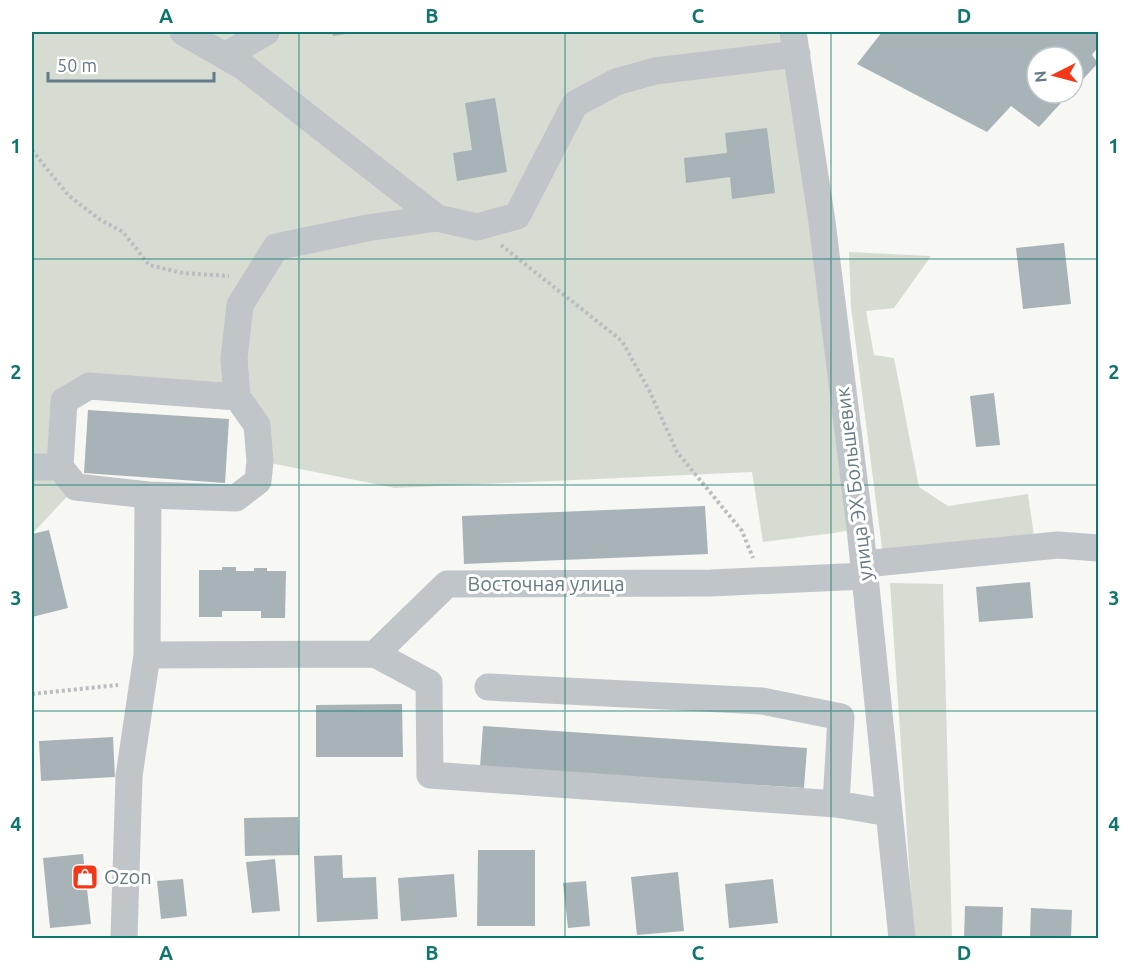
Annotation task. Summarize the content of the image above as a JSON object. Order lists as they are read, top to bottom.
{
  "streets": {
    "street": ["улица ЭХ Большевик", "Восточная улица"]
  },
  "crossings": [
    ["улица ЭХ Большевик", "Восточная улица"]
  ],
  "places": {
    "shop": ["Ozon"]
  },
  "scale_bar": "50 m",
  "north": "left",
  "grid": {
    "columns": [
      "A",
      "B",
      "C",
      "D"
    ],
    "rows": [
      "1",
      "2",
      "3",
      "4"
    ]
  }
}
